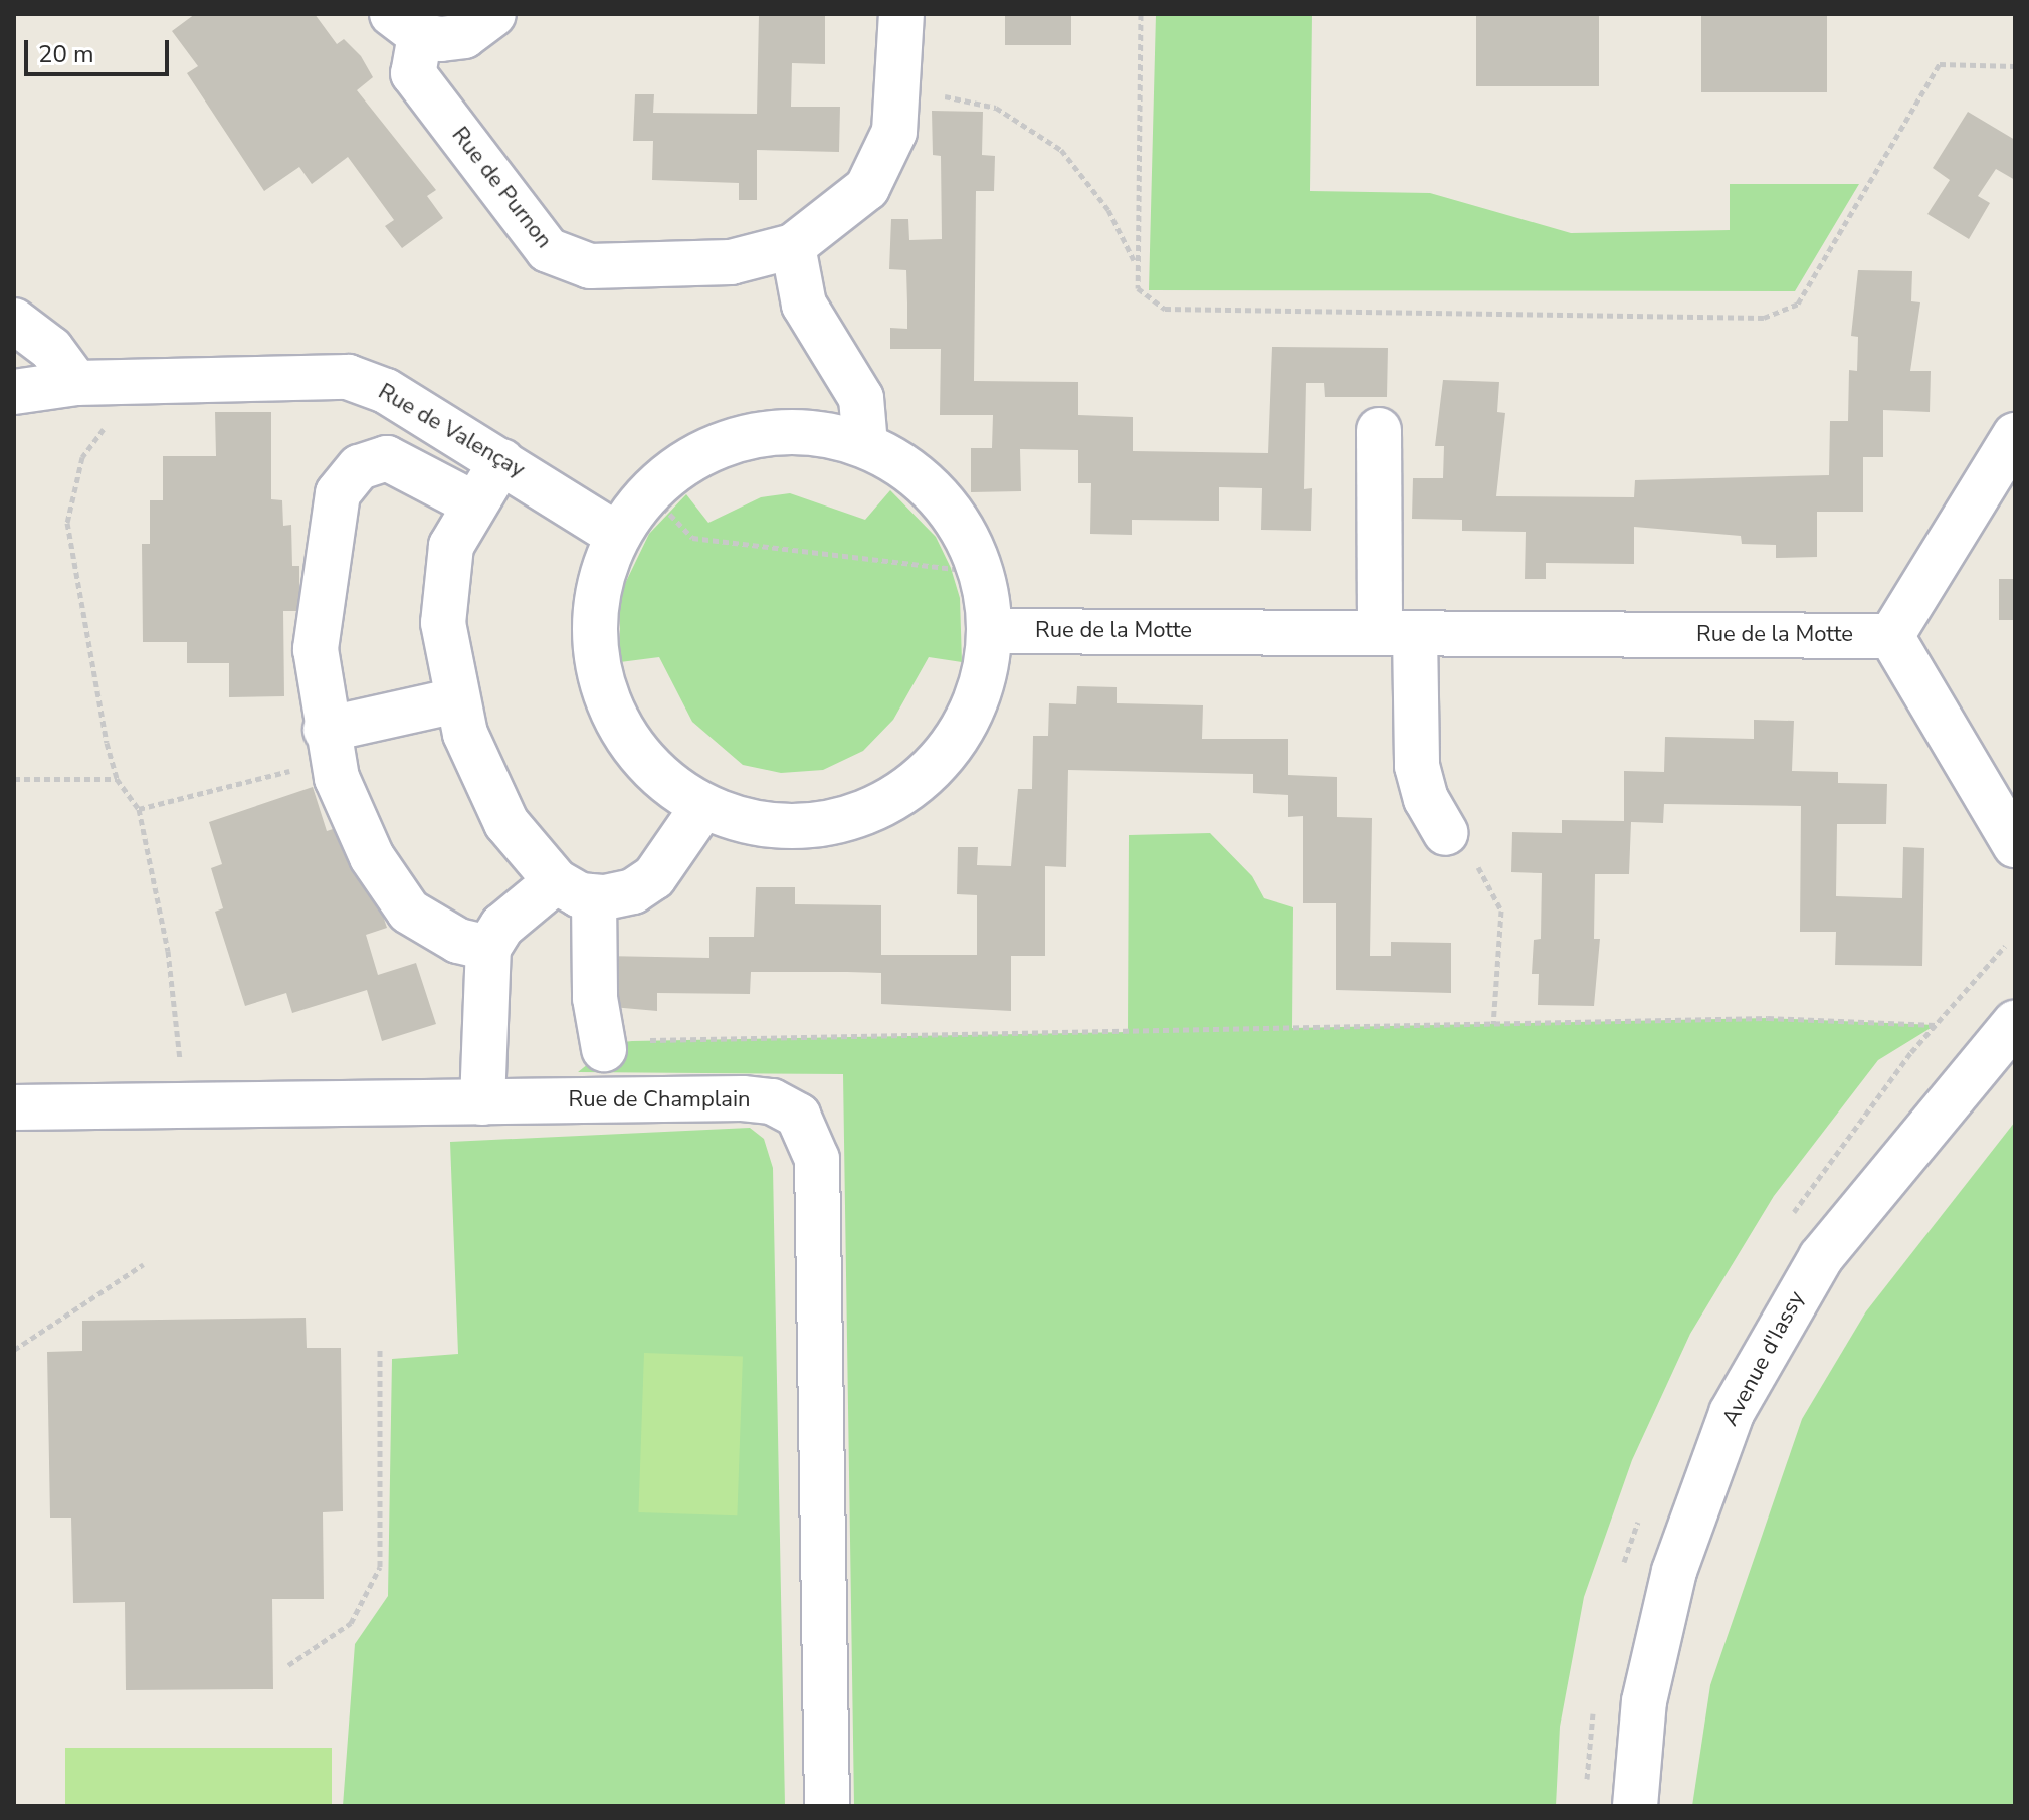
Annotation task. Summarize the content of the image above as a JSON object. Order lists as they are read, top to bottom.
{
  "streets": {
    "street": [
      "Rue de Purnon",
      "Rue de Valençay",
      "Rue de la Motte",
      "Rue de Champlain",
      "Avenue d'Iassy"
    ]
  },
  "scale_bar": "20 m"
}
